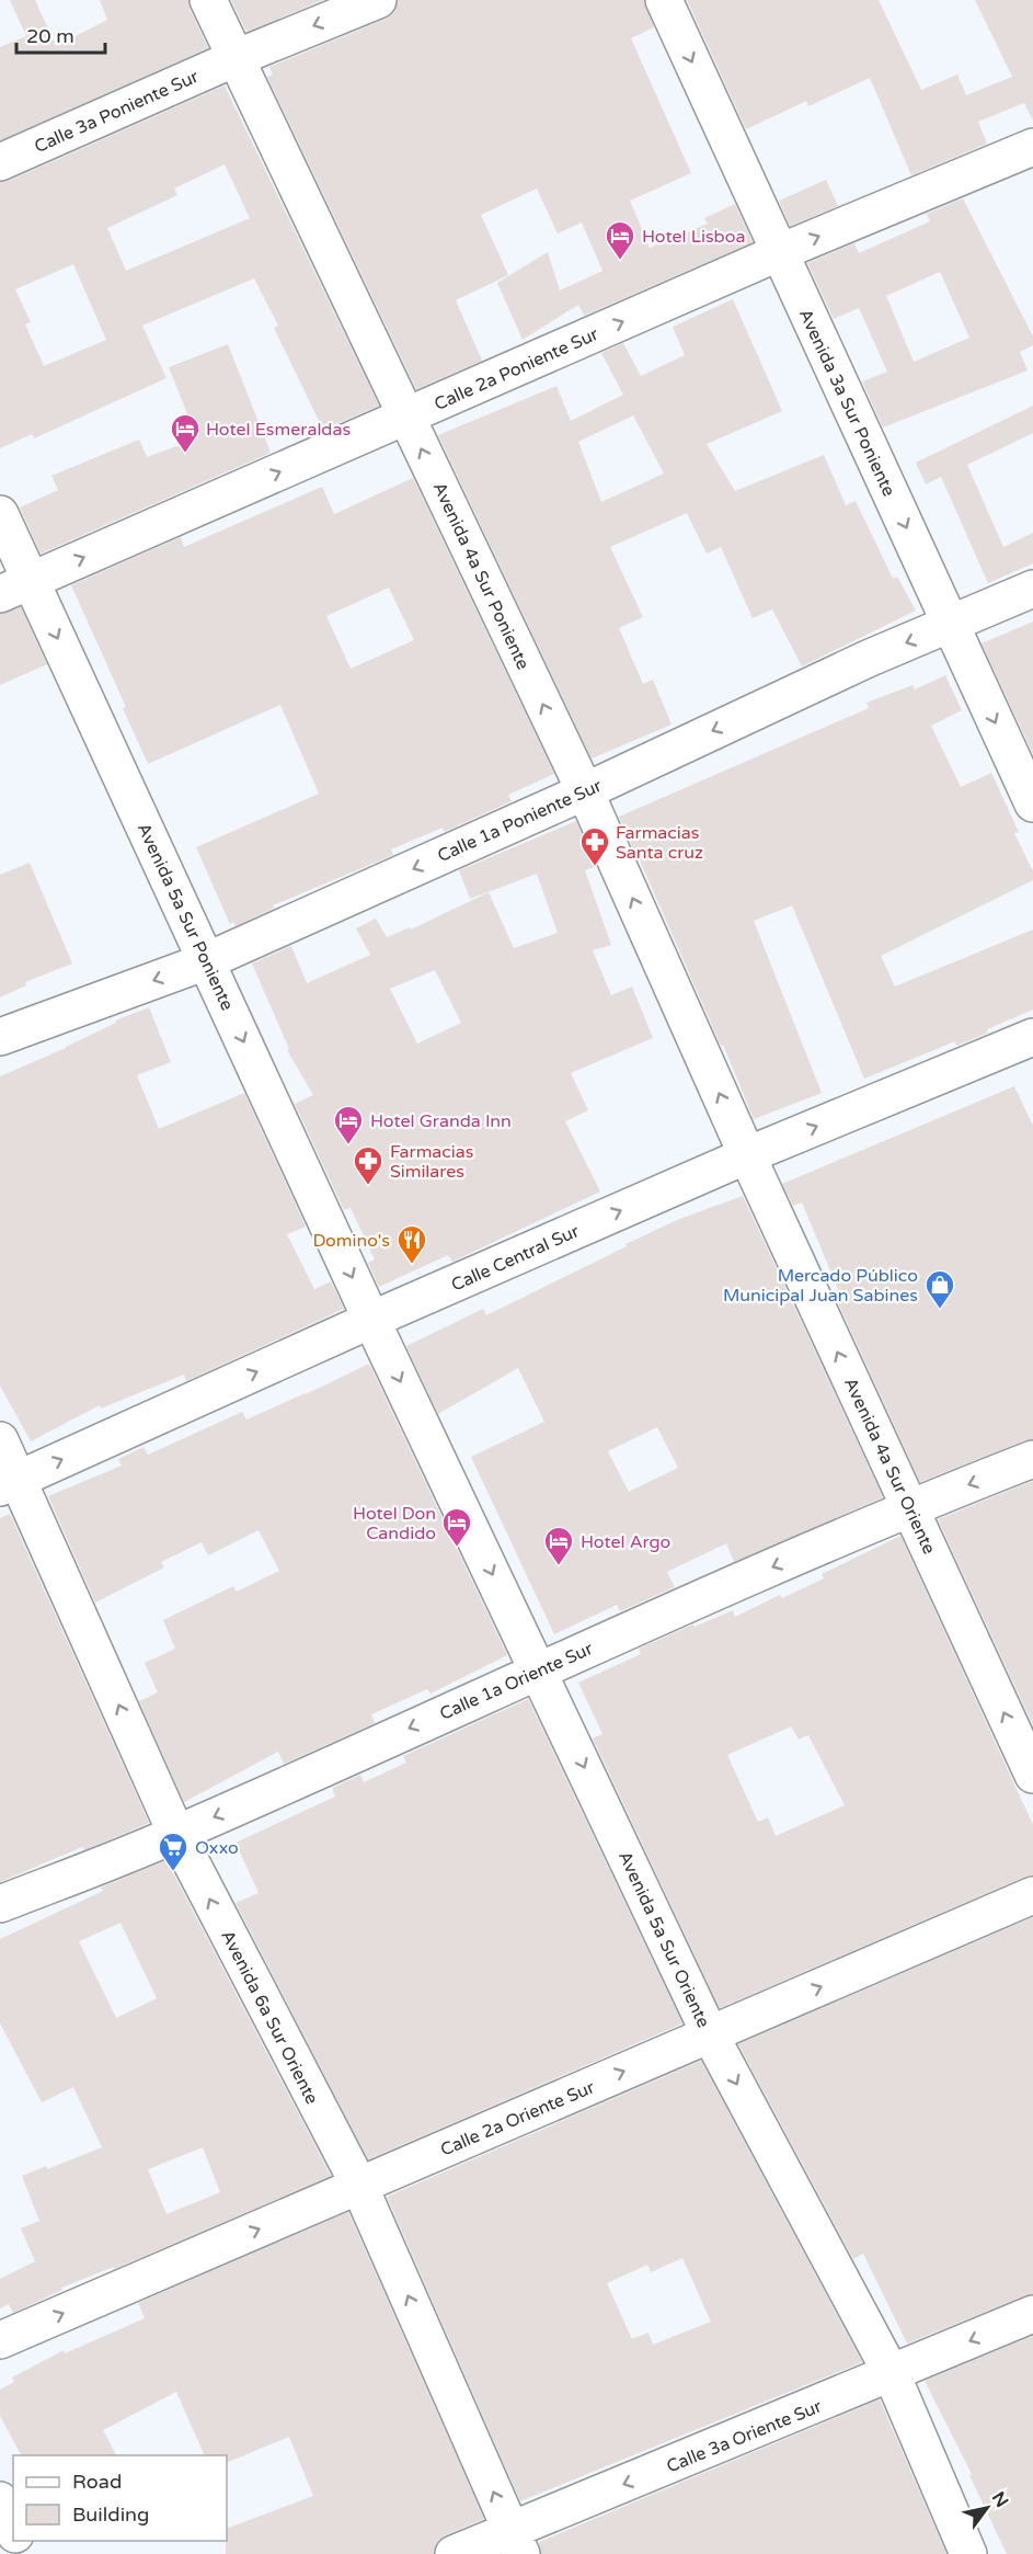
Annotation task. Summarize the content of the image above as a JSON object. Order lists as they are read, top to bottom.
{
  "streets": {
    "street": [
      "Calle 3a Poniente Sur",
      "Calle 2a Poniente Sur",
      "Avenida 3a Sur Poniente",
      "Avenida 4a Sur Poniente",
      "Calle 1a Poniente Sur",
      "Avenida 5a Sur Poniente",
      "Calle Central Sur",
      "Avenida 4a Sur Oriente",
      "Calle 1a Oriente Sur",
      "Avenida 5a Sur Oriente",
      "Avenida 6a Sur Oriente",
      "Calle 2a Oriente Sur",
      "Calle 3a Oriente Sur"
    ]
  },
  "crossings": [
    ["Calle 3a Poniente Sur", "Avenida 4a Sur Poniente"],
    ["Calle 2a Poniente Sur", "Avenida 3a Sur Poniente"],
    ["Calle 2a Poniente Sur", "Avenida 4a Sur Poniente"],
    ["Calle 2a Poniente Sur", "Avenida 5a Sur Poniente"],
    ["Avenida 3a Sur Poniente", "Calle 1a Poniente Sur"],
    ["Avenida 4a Sur Poniente", "Calle 1a Poniente Sur"],
    ["Avenida 4a Sur Poniente", "Calle Central Sur"],
    ["Avenida 4a Sur Poniente", "Avenida 4a Sur Oriente"],
    ["Calle 1a Poniente Sur", "Avenida 5a Sur Poniente"],
    ["Avenida 5a Sur Poniente", "Calle Central Sur"],
    ["Avenida 5a Sur Poniente", "Avenida 5a Sur Oriente"],
    ["Calle Central Sur", "Avenida 4a Sur Oriente"],
    ["Calle Central Sur", "Avenida 5a Sur Oriente"],
    ["Calle Central Sur", "Avenida 6a Sur Oriente"],
    ["Avenida 4a Sur Oriente", "Calle 1a Oriente Sur"],
    ["Calle 1a Oriente Sur", "Avenida 5a Sur Oriente"],
    ["Calle 1a Oriente Sur", "Avenida 6a Sur Oriente"],
    ["Avenida 5a Sur Oriente", "Calle 2a Oriente Sur"],
    ["Avenida 5a Sur Oriente", "Calle 3a Oriente Sur"],
    ["Avenida 6a Sur Oriente", "Calle 2a Oriente Sur"],
    ["Avenida 6a Sur Oriente", "Calle 3a Oriente Sur"]
  ],
  "one_way": [
    "Calle 3a Poniente Sur",
    "Calle 2a Poniente Sur",
    "Avenida 3a Sur Poniente",
    "Avenida 4a Sur Poniente",
    "Calle 1a Poniente Sur",
    "Avenida 5a Sur Poniente",
    "Calle Central Sur",
    "Avenida 4a Sur Oriente",
    "Calle 1a Oriente Sur",
    "Avenida 5a Sur Oriente",
    "Avenida 6a Sur Oriente",
    "Calle 2a Oriente Sur",
    "Calle 3a Oriente Sur"
  ],
  "places": {
    "hotel": [
      "Hotel Lisboa",
      "Hotel Esmeraldas",
      "Hotel Granda Inn",
      "Hotel Don Candido",
      "Hotel Argo"
    ],
    "pharmacy": ["Farmacias Santa cruz", "Farmacias Similares"],
    "restaurant": ["Domino's"],
    "shop": ["Mercado Público Municipal Juan Sabines"],
    "supermarket": ["Oxxo"]
  },
  "legend": ["Road", "Building"],
  "scale_bar": "20 m",
  "north": "top right"
}
